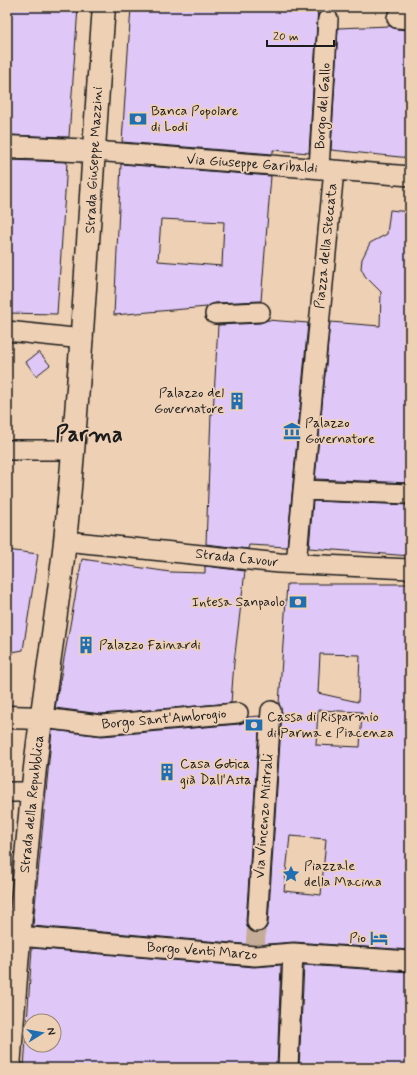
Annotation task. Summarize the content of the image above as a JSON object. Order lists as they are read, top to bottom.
{
  "streets": {
    "street": [
      "Borgo del Gallo",
      "Strada Giuseppe Mazzini",
      "Via Giuseppe Garibaldi",
      "Piazza della Steccata",
      "Strada Cavour",
      "Borgo Sant'Ambrogio",
      "Strada della Repubblica",
      "Via Vincenzo Mistrali",
      "Borgo Venti Marzo"
    ]
  },
  "crossings": [
    ["Borgo del Gallo", "Via Giuseppe Garibaldi"],
    ["Borgo del Gallo", "Piazza della Steccata"],
    ["Strada Giuseppe Mazzini", "Via Giuseppe Garibaldi"],
    ["Strada Giuseppe Mazzini", "Strada della Repubblica"],
    ["Via Giuseppe Garibaldi", "Piazza della Steccata"],
    ["Piazza della Steccata", "Strada Cavour"],
    ["Strada Cavour", "Strada della Repubblica"],
    ["Borgo Sant'Ambrogio", "Strada della Repubblica"],
    ["Strada della Repubblica", "Borgo Venti Marzo"]
  ],
  "districts": ["Parma"],
  "places": {
    "bank": ["Banca Popolare di Lodi", "Intesa Sanpaolo", "Cassa di Risparmio di Parma e Piacenza"],
    "building": ["Palazzo del Governatore", "Palazzo Fainardi", "Casa Gotica già Dall'Asta"],
    "museum": ["Palazzo Governatore"],
    "place": ["Piazzale della Macina"],
    "hotel": ["Pio"]
  },
  "scale_bar": "20 m",
  "north": "right"
}
